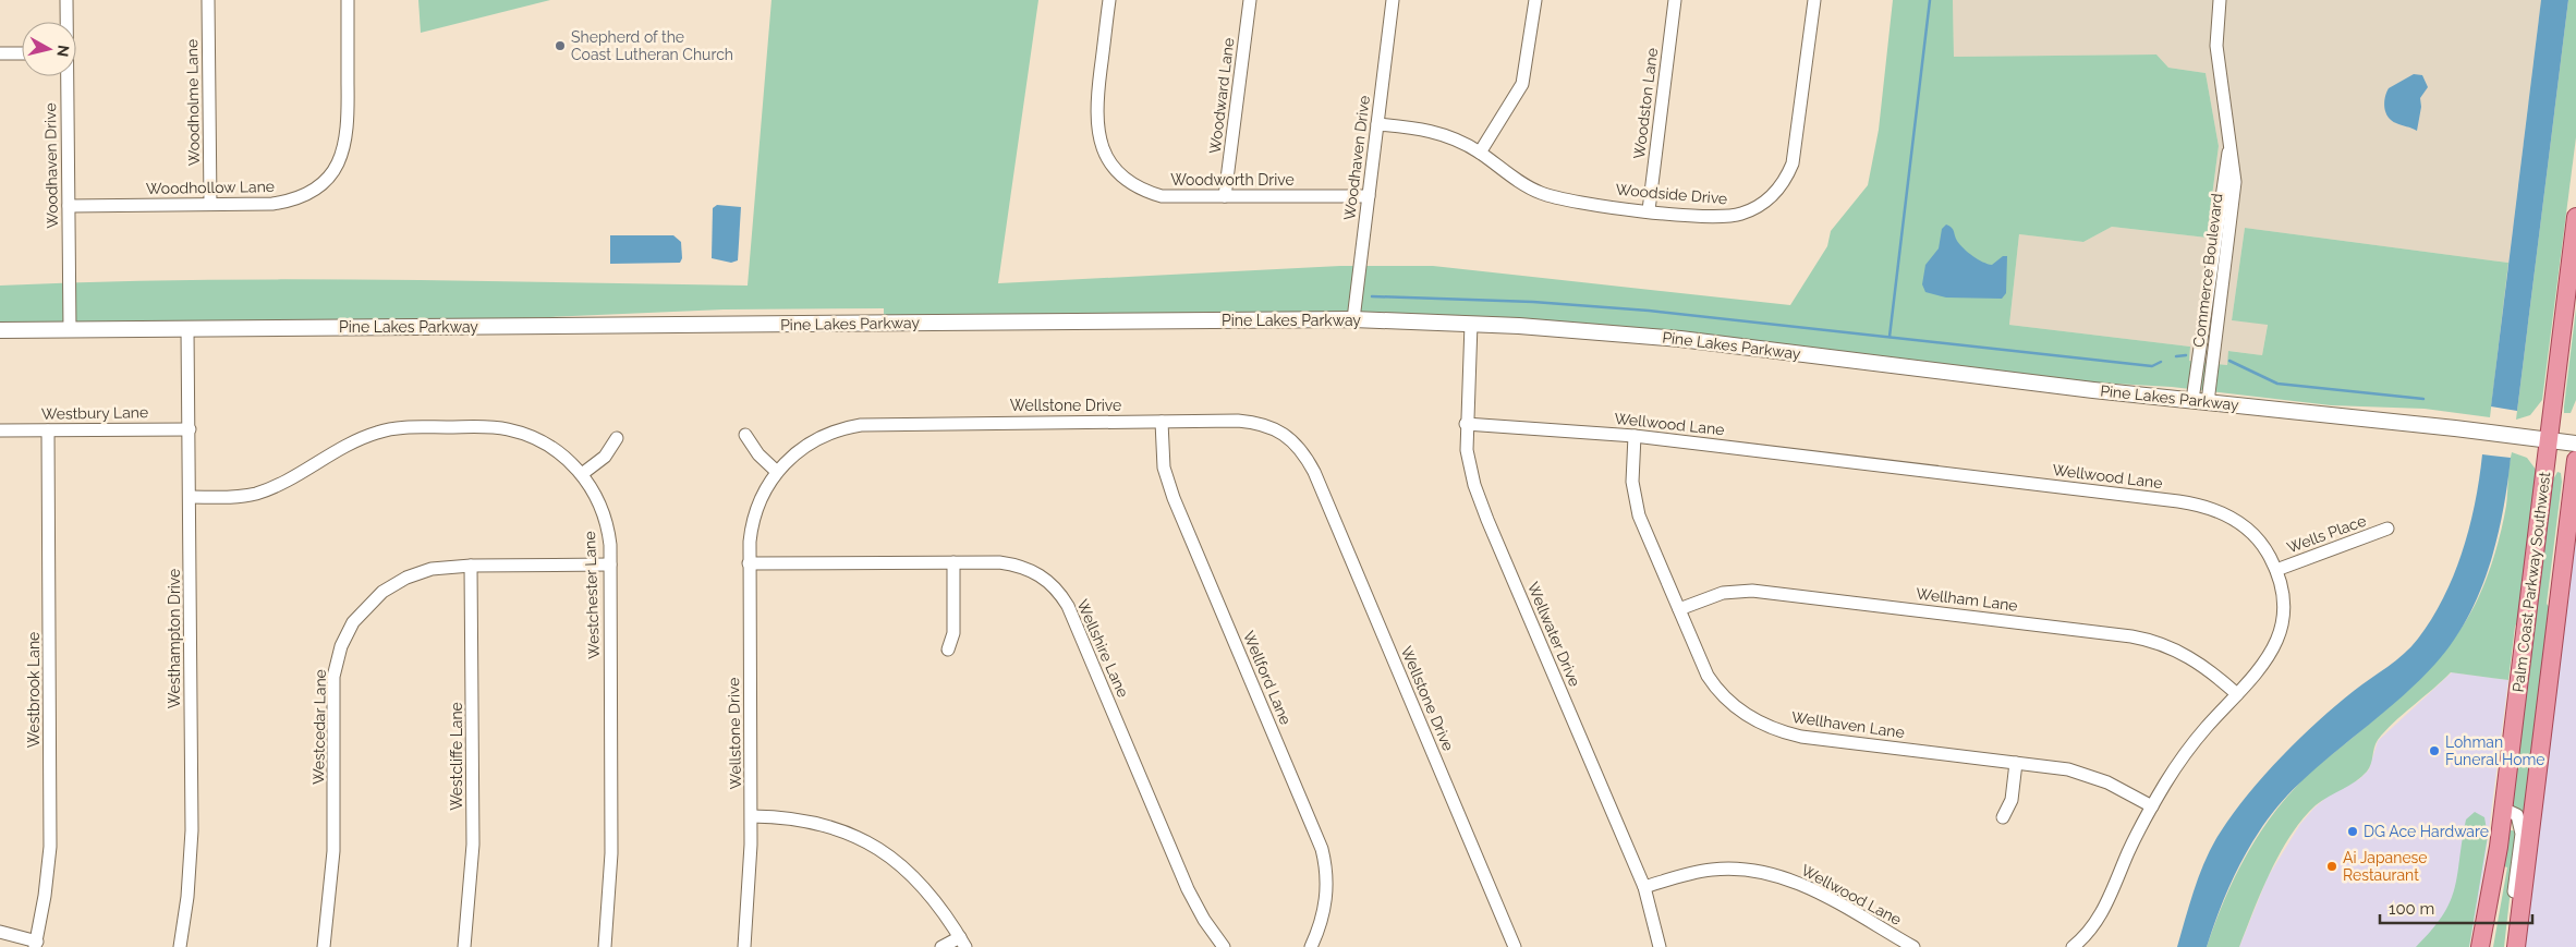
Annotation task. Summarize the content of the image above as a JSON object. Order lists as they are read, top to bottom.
{
  "streets": {
    "main road": ["Palm Coast Parkway Southwest"],
    "street": [
      "Woodward Lane",
      "Woodholme Lane",
      "Woodston Lane",
      "Woodhaven Drive",
      "Woodworth Drive",
      "Woodhollow Lane",
      "Woodside Drive",
      "Commerce Boulevard",
      "Pine Lakes Parkway",
      "Wellstone Drive",
      "Westbury Lane",
      "Wellwood Lane",
      "Wells Place",
      "Westchester Lane",
      "Wellham Lane",
      "Wellwater Drive",
      "Westhampton Drive",
      "Wellshire Lane",
      "Wellford Lane",
      "Westbrook Lane",
      "Wellhaven Lane",
      "Westcedar Lane",
      "Westcliffe Lane"
    ]
  },
  "crossings": [
    ["Woodward Lane", "Woodworth Drive"],
    ["Woodholme Lane", "Woodhollow Lane"],
    ["Woodston Lane", "Woodside Drive"],
    ["Woodhaven Drive", "Woodworth Drive"],
    ["Woodhaven Drive", "Woodhollow Lane"],
    ["Woodhaven Drive", "Woodside Drive"],
    ["Woodhaven Drive", "Pine Lakes Parkway"],
    ["Commerce Boulevard", "Pine Lakes Parkway"],
    ["Pine Lakes Parkway", "Palm Coast Parkway Southwest"],
    ["Pine Lakes Parkway", "Wellwater Drive"],
    ["Pine Lakes Parkway", "Westhampton Drive"],
    ["Wellstone Drive", "Wellshire Lane"],
    ["Wellstone Drive", "Wellford Lane"],
    ["Westbury Lane", "Westhampton Drive"],
    ["Westbury Lane", "Westbrook Lane"],
    ["Wellwood Lane", "Wells Place"],
    ["Wellwood Lane", "Wellham Lane"],
    ["Wellwood Lane", "Wellwater Drive"],
    ["Wellwood Lane", "Wellhaven Lane"],
    ["Westchester Lane", "Westhampton Drive"],
    ["Westchester Lane", "Westcedar Lane"],
    ["Wellham Lane", "Wellhaven Lane"],
    ["Westcedar Lane", "Westcliffe Lane"]
  ],
  "places": [
    "Shepherd of the Coast Lutheran Church",
    "Lohman Funeral Home",
    "DG Ace Hardware",
    "Ai Japanese Restaurant"
  ],
  "scale_bar": "100 m",
  "north": "right"
}
